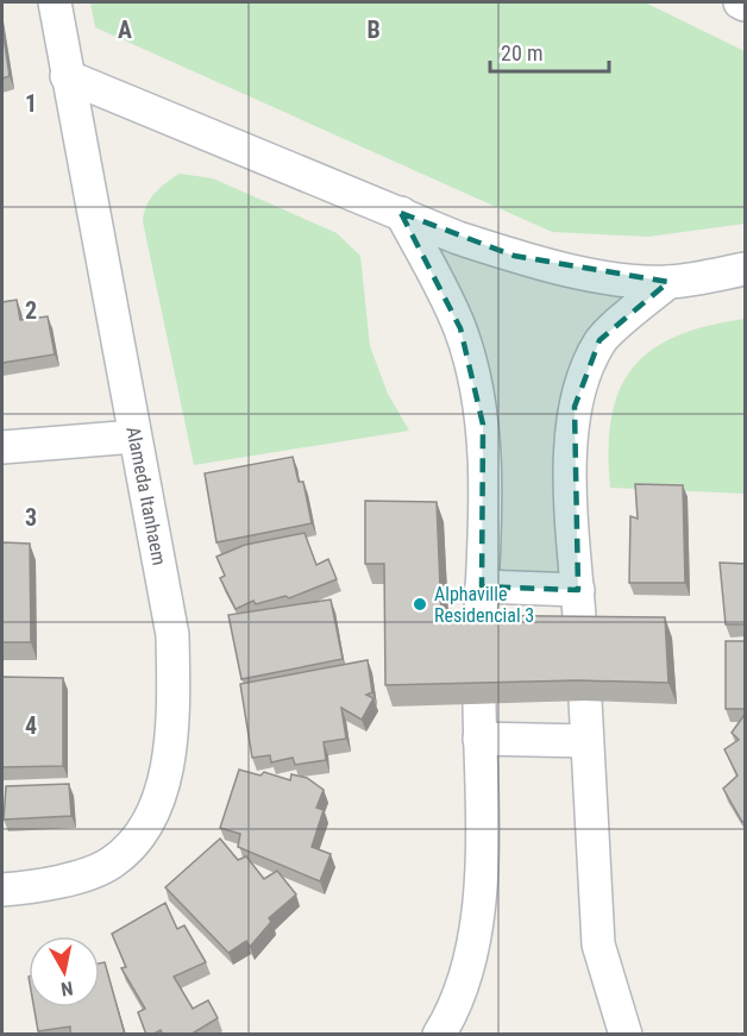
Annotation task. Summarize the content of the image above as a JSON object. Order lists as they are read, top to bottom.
{
  "streets": {
    "street": ["Alameda Itanhaem"]
  },
  "places": ["Alphaville Residencial 3"],
  "scale_bar": "20 m",
  "north": "bottom",
  "grid": {
    "columns": ["A", "B"],
    "rows": [
      "1",
      "2",
      "3",
      "4"
    ]
  }
}
